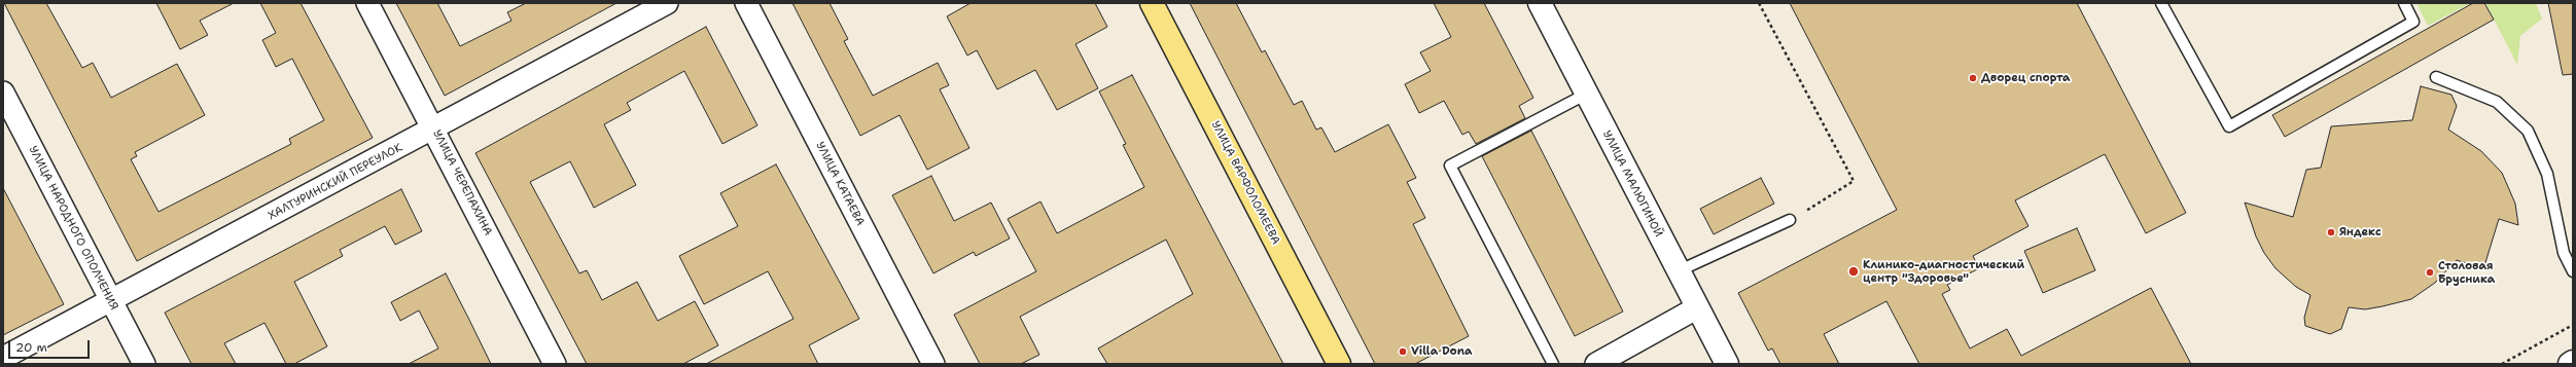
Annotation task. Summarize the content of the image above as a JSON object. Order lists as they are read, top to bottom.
{
  "streets": {
    "main road": ["УЛИЦА ВАРФОЛОМЕЕВА"],
    "street": [
      "ХАЛТУРИНСКИЙ ПЕРЕУЛОК",
      "УЛИЦА ЧЕРЕПАХИНА",
      "УЛИЦА КАТАЕВА",
      "УЛИЦА МАЛЮГИНОЙ",
      "УЛИЦА НАРОДНОГО ОПОЛЧЕНИЯ"
    ]
  },
  "crossings": [
    ["ХАЛТУРИНСКИЙ ПЕРЕУЛОК", "УЛИЦА ЧЕРЕПАХИНА"],
    ["ХАЛТУРИНСКИЙ ПЕРЕУЛОК", "УЛИЦА НАРОДНОГО ОПОЛЧЕНИЯ"]
  ],
  "places": [
    "Дворец спорта",
    "Яндекс",
    "Клинико-диагностический центр \"Здоровье\"",
    "Столовая Брусника",
    "Villa Dona"
  ],
  "scale_bar": "20 m"
}
